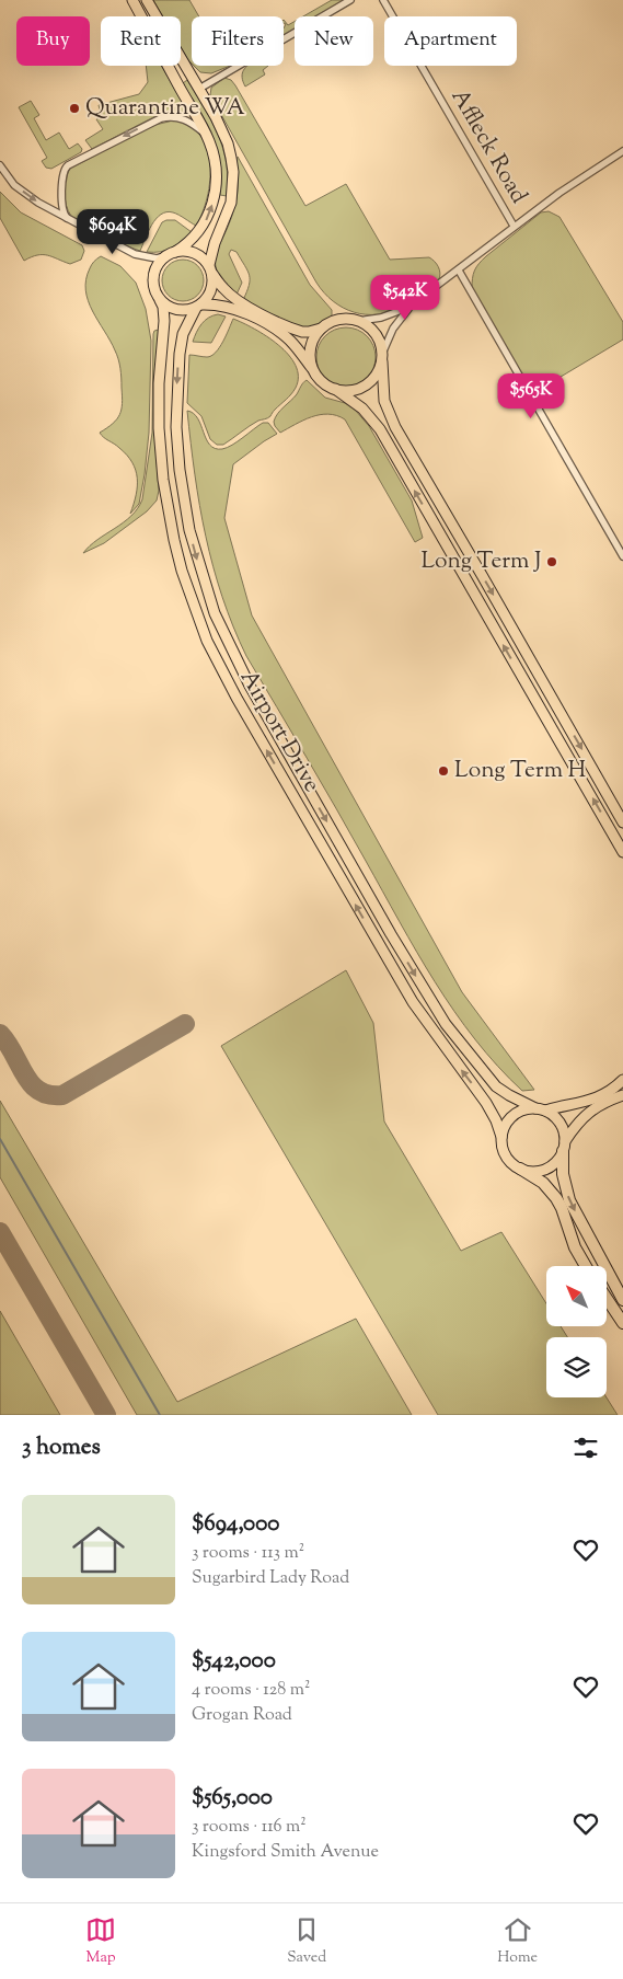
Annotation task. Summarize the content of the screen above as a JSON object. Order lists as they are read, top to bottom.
{
  "streets": {
    "main road": ["Airport Drive"],
    "street": ["Affleck Road"]
  },
  "places": ["Quarantine WA", "Long Term J", "Long Term H"],
  "north": "top left",
  "page": {
    "chip": [
      "Buy",
      "Rent",
      "Filters",
      "New",
      "Apartment"
    ],
    "price": ["$694K", "$542K", "$565K"],
    "heading": "3 homes",
    "list": [
      {
        "name": "$694,000",
        "note": "3 rooms · 113 m² · Sugarbird Lady Road"
      },
      {
        "name": "$542,000",
        "note": "4 rooms · 128 m² · Grogan Road"
      },
      {
        "name": "$565,000",
        "note": "3 rooms · 116 m² · Kingsford Smith Avenue"
      }
    ],
    "tabs": ["Map", "Saved", "Home"]
  }
}
